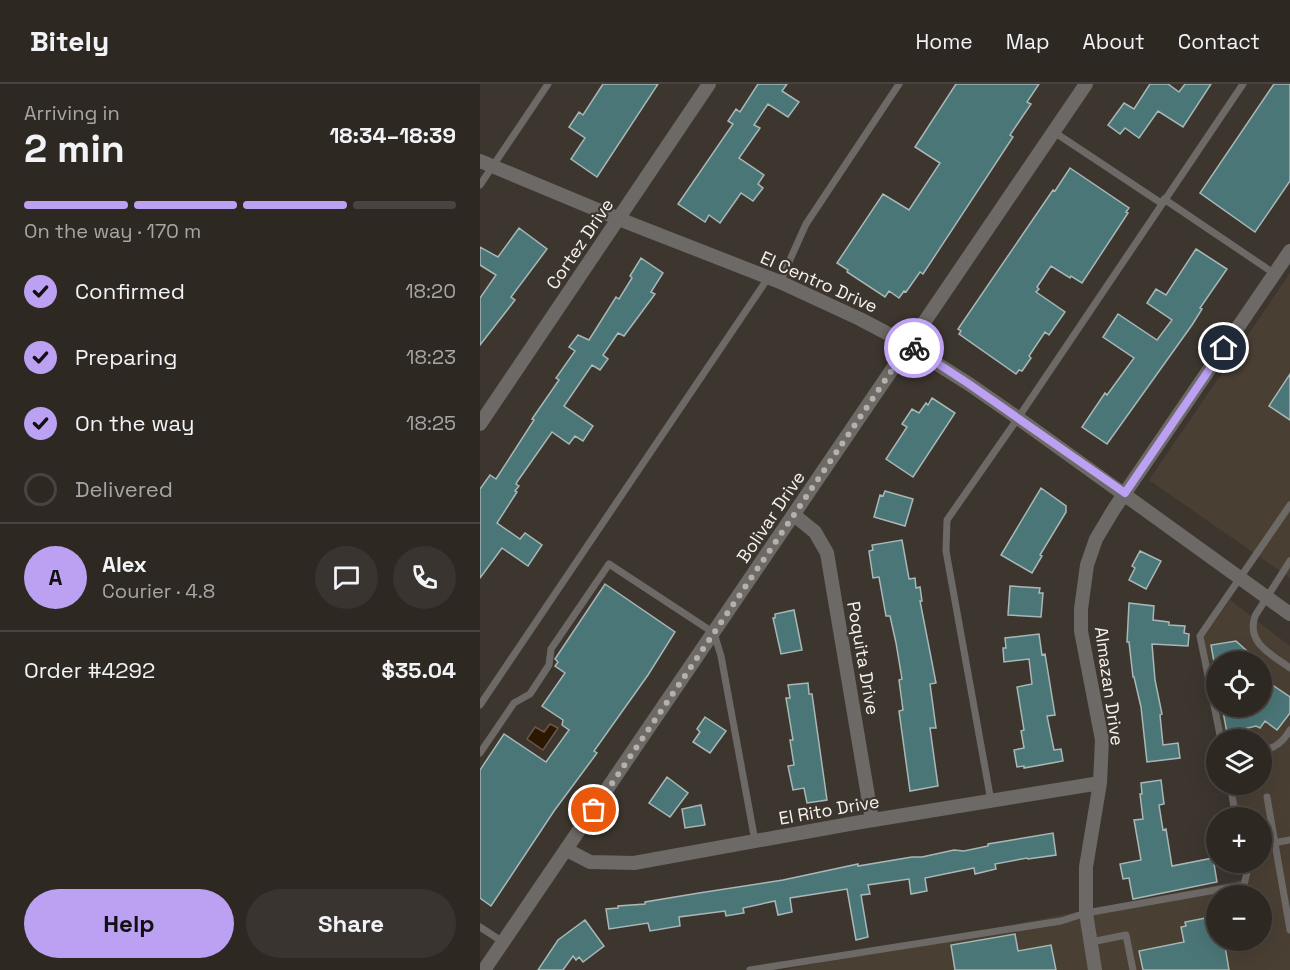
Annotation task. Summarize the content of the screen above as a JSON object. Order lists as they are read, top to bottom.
{
  "streets": {
    "street": [
      "Cortez Drive",
      "El Centro Drive",
      "Bolivar Drive",
      "Poquita Drive",
      "Almazan Drive",
      "El Rito Drive"
    ]
  },
  "crossings": [
    ["Cortez Drive", "El Centro Drive"],
    ["El Centro Drive", "Bolivar Drive"],
    ["El Centro Drive", "Almazan Drive"],
    ["Bolivar Drive", "Poquita Drive"],
    ["Bolivar Drive", "El Rito Drive"],
    ["Poquita Drive", "El Rito Drive"],
    ["Almazan Drive", "El Rito Drive"]
  ],
  "page": {
    "header": "Bitely",
    "nav": [
      "Home",
      "Map",
      "About",
      "Contact"
    ],
    "heading": ["2 min", "Arriving in", "18:34–18:39"],
    "panel": [
      "Alex",
      "Courier · 4.8",
      "Order #4292",
      "$35.04"
    ],
    "bar": "On the way · 170 m",
    "list": [
      ["Confirmed", "18:20"],
      ["Preparing", "18:23"],
      ["On the way", "18:25"],
      "Delivered"
    ],
    "round": "A",
    "map_buttons": ["+", "−"],
    "buttons": ["Help", "Share"]
  }
}
